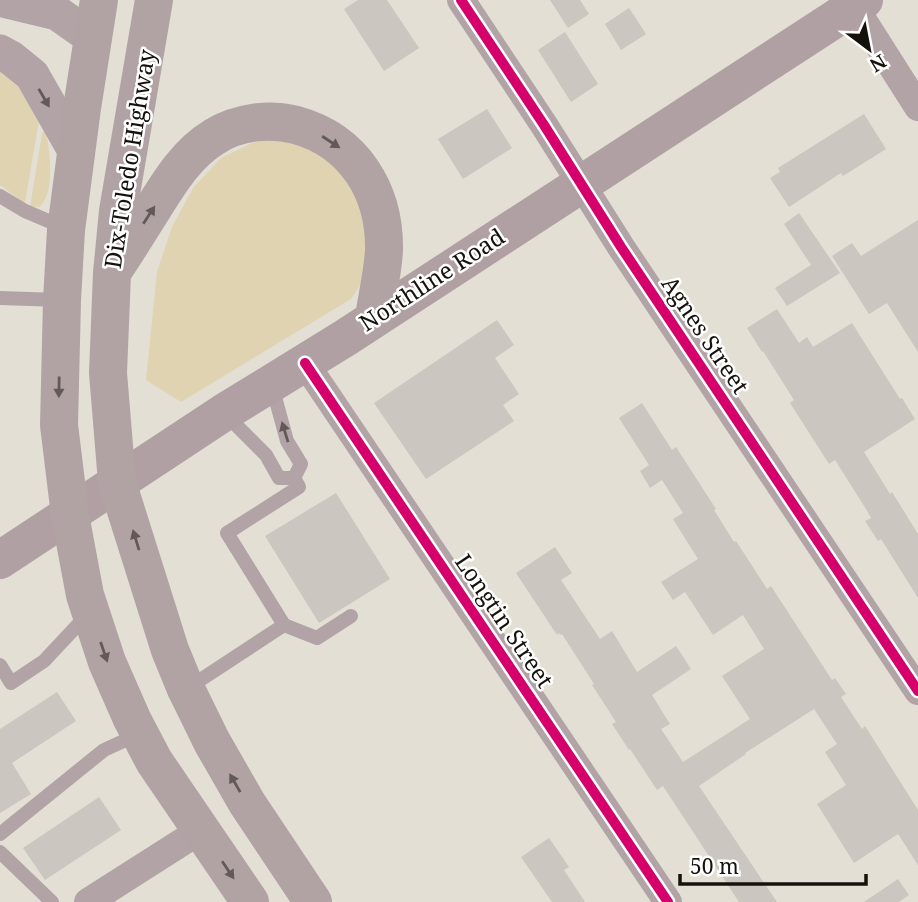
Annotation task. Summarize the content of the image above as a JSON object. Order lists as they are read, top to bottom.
{
  "streets": {
    "main road": ["Dix-Toledo Highway", "Northline Road"],
    "street": ["Agnes Street", "Longtin Street"]
  },
  "crossings": [
    ["Dix-Toledo Highway", "Northline Road"],
    ["Northline Road", "Agnes Street"],
    ["Northline Road", "Longtin Street"]
  ],
  "scale_bar": "50 m",
  "north": "bottom right"
}
